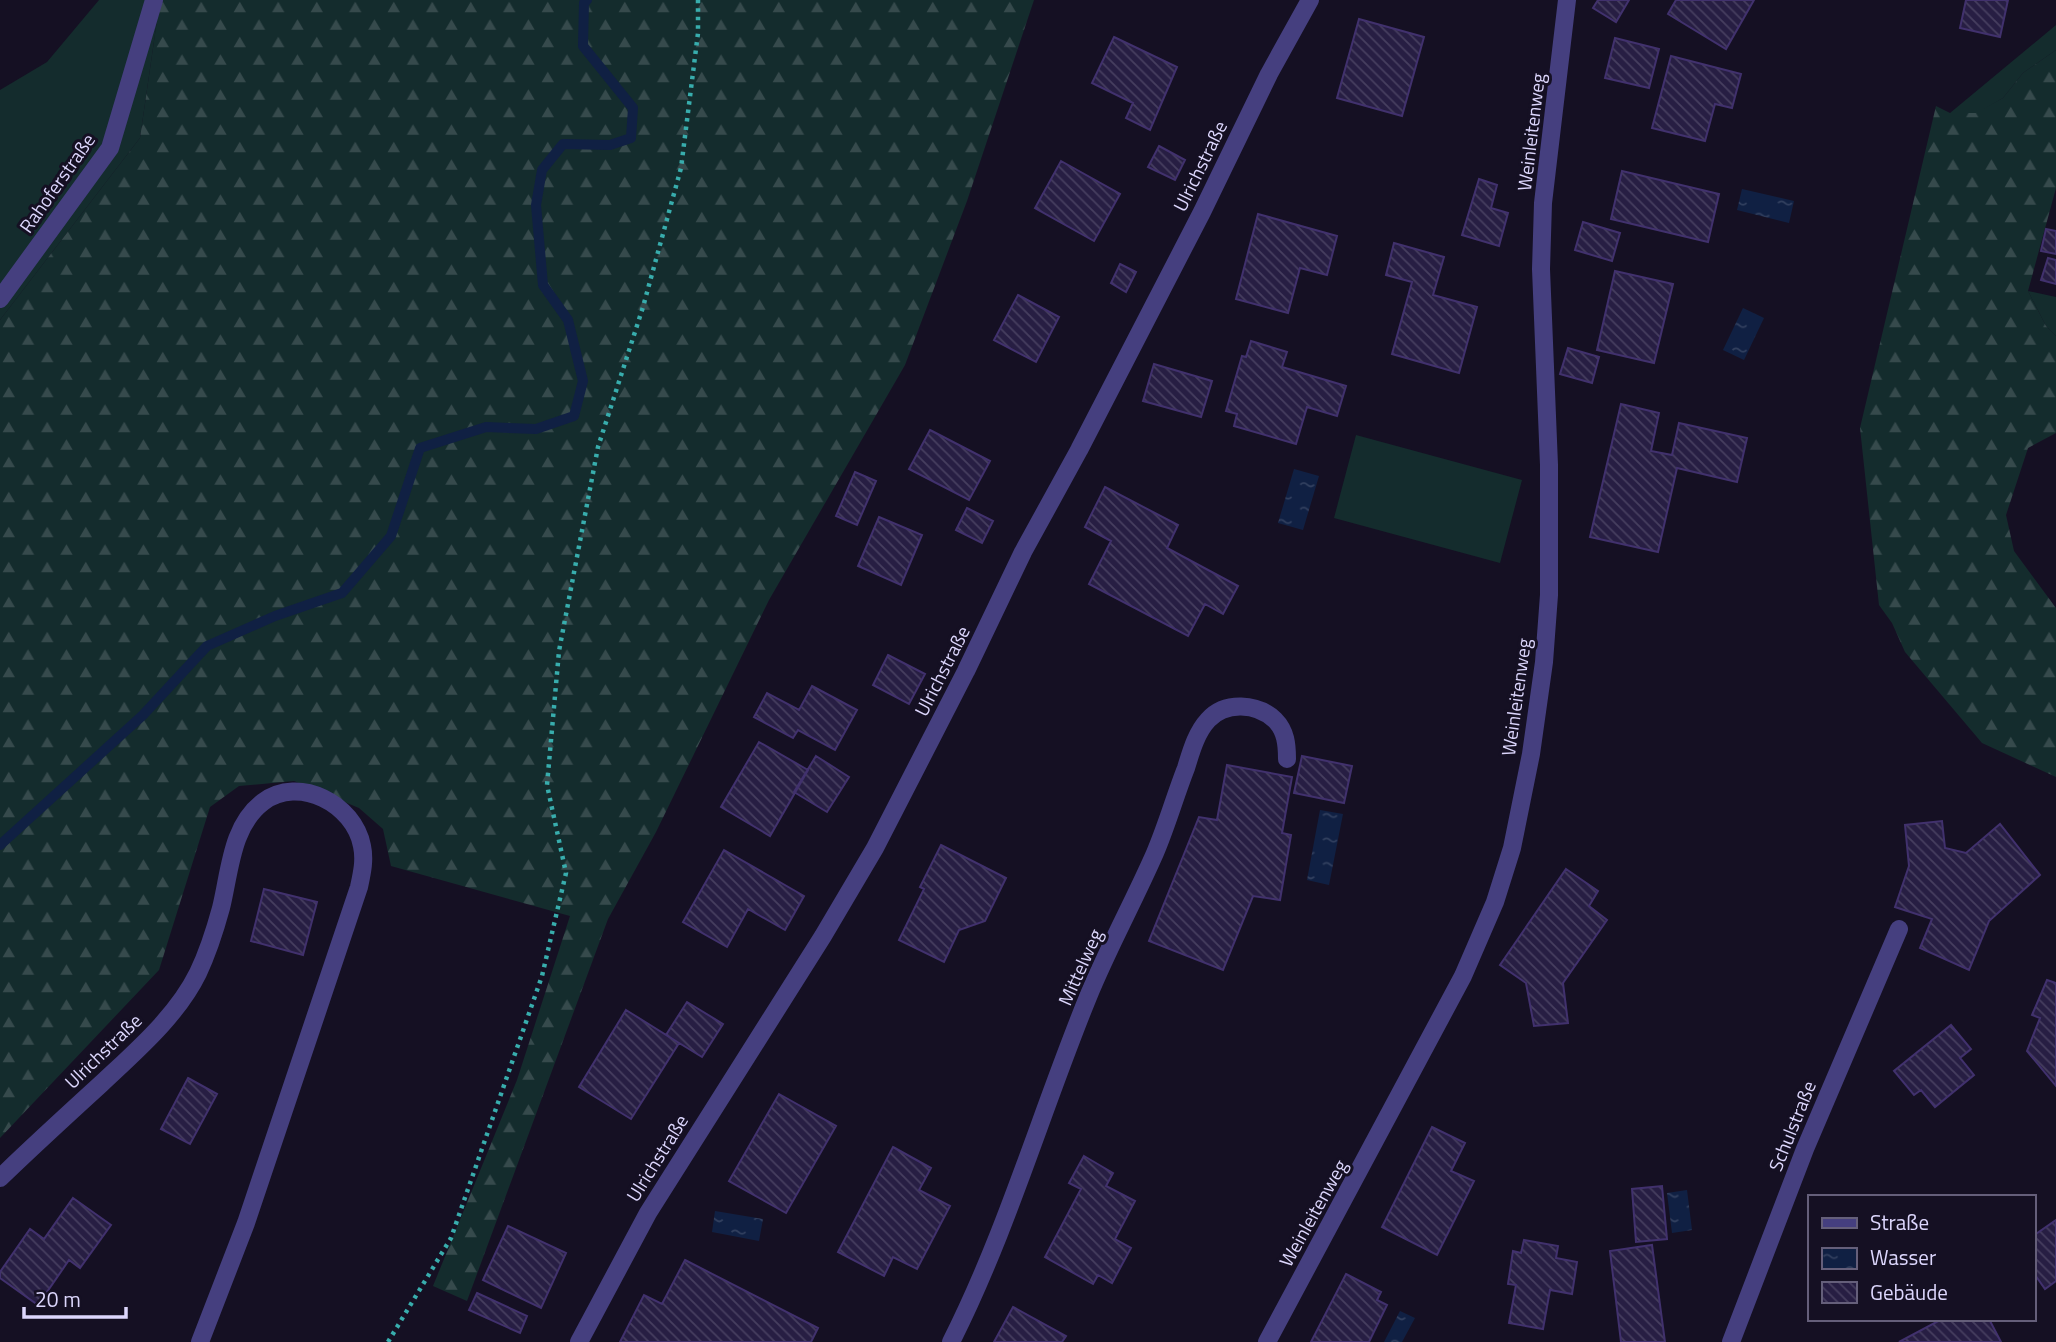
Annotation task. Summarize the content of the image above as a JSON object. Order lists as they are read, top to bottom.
{
  "streets": {
    "street": [
      "Weinleitenweg",
      "Ulrichstraße",
      "Rahoferstraße",
      "Mittelweg",
      "Schulstraße"
    ]
  },
  "legend": ["Straße", "Wasser", "Gebäude"],
  "scale_bar": "20 m"
}
